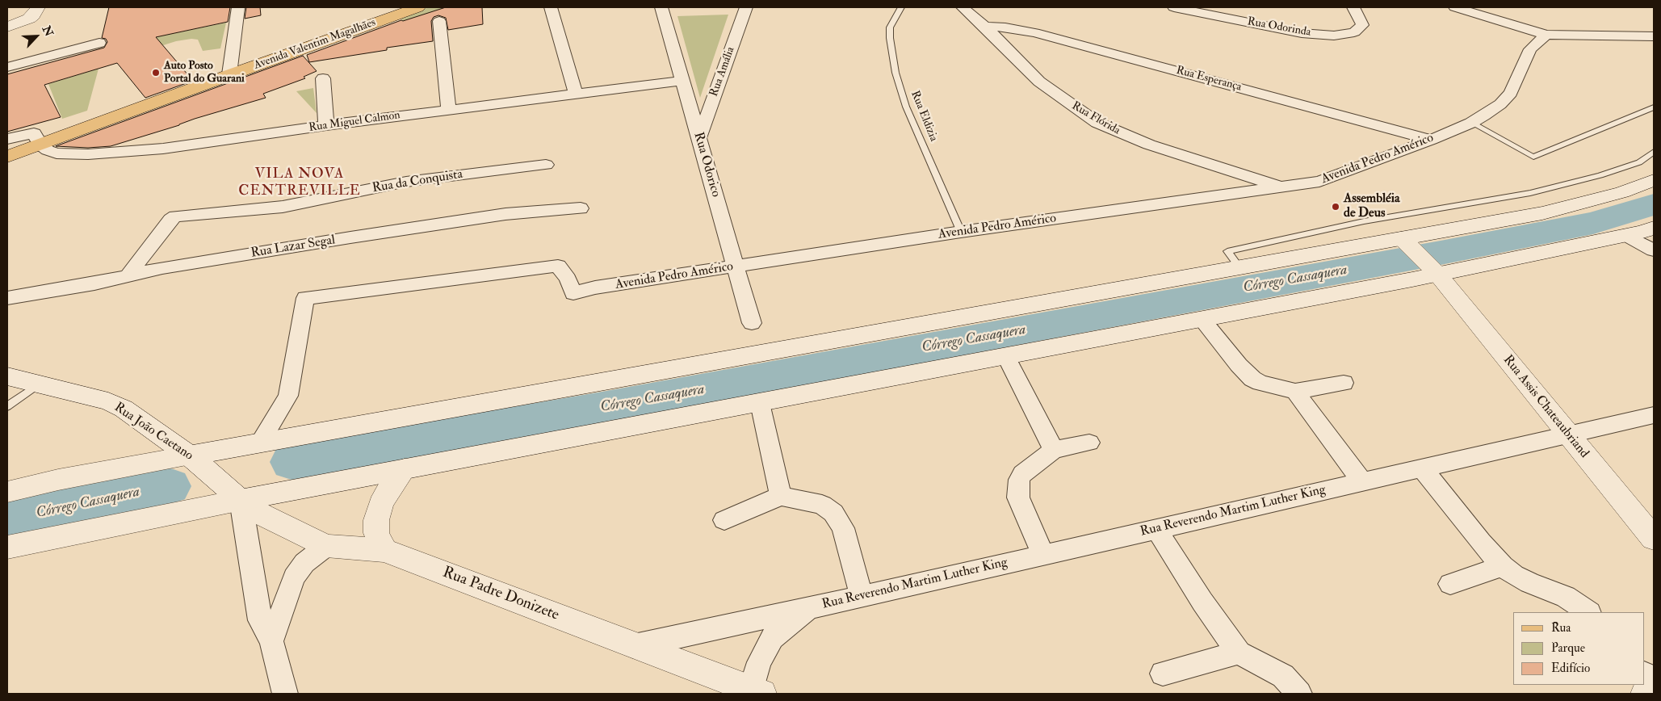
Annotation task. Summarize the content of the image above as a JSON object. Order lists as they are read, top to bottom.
{
  "streets": {
    "main road": [
      "Avenida Valentim Magalhães",
      "Rua Assis Chateaubriand",
      "Rua João Caetano",
      "Rua Padre Donizete"
    ],
    "street": [
      "Rua Odorinda",
      "Rua Amália",
      "Rua Esperança",
      "Rua Flórida",
      "Rua Miguel Calmon",
      "Avenida Pedro Américo",
      "Rua Odorico",
      "Rua da Conquista",
      "Rua Lazar Segal",
      "Rua Reverendo Martim Luther King"
    ],
    "lane": ["Rua Eldizia"]
  },
  "crossings": [
    ["Avenida Valentim Magalhães", "Rua Miguel Calmon"],
    ["Rua Amália", "Rua Odorico"],
    ["Rua Esperança", "Rua Flórida"],
    ["Rua Esperança", "Avenida Pedro Américo"],
    ["Rua Eldizia", "Avenida Pedro Américo"],
    ["Rua Flórida", "Avenida Pedro Américo"],
    ["Rua Miguel Calmon", "Rua Odorico"],
    ["Avenida Pedro Américo", "Rua Odorico"],
    ["Rua da Conquista", "Rua Lazar Segal"],
    ["Rua Assis Chateaubriand", "Rua Reverendo Martim Luther King"],
    ["Rua João Caetano", "Rua Padre Donizete"],
    ["Rua Reverendo Martim Luther King", "Rua Padre Donizete"]
  ],
  "districts": ["VILA NOVA CENTREVILLE"],
  "water": ["Córrego Cassaquera"],
  "places": ["Auto Posto Portal do Guarani", "Assembléia de Deus"],
  "legend": ["Rua", "Parque", "Edifício"],
  "north": "top right"
}
